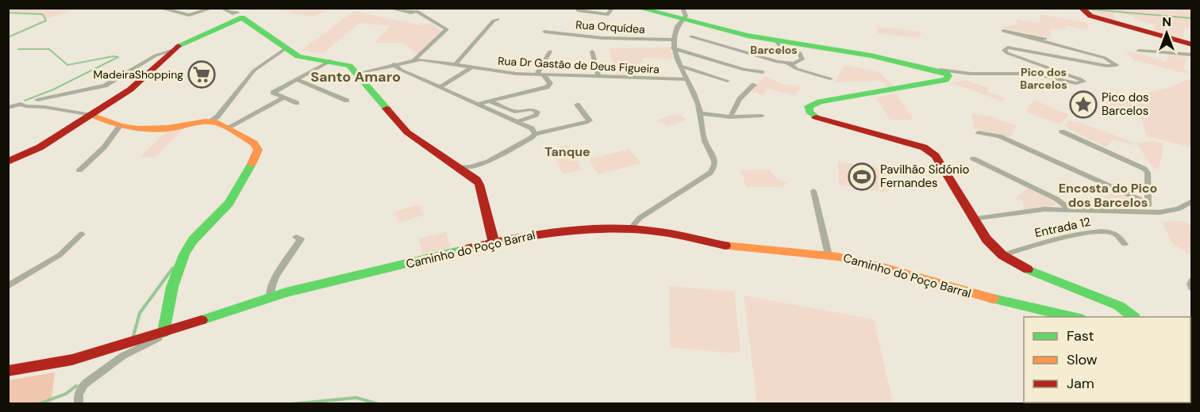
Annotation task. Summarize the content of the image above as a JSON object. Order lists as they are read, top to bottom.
{
  "streets": {
    "street": [
      "Rua Orquídea",
      "Rua Dr Gastão de Deus Figueira",
      "Entrada 12",
      "Caminho do Poço Barral"
    ]
  },
  "districts": [
    "Barcelos",
    "Pico dos Barcelos",
    "Santo Amaro",
    "Tanque",
    "Encosta do Pico dos Barcelos"
  ],
  "places": {
    "supermarket": ["MadeiraShopping"],
    "place": ["Pico dos Barcelos"],
    "sports": ["Pavilhão Sidónio Fernandes"]
  },
  "legend": ["Fast", "Slow", "Jam"],
  "north": "top"
}
